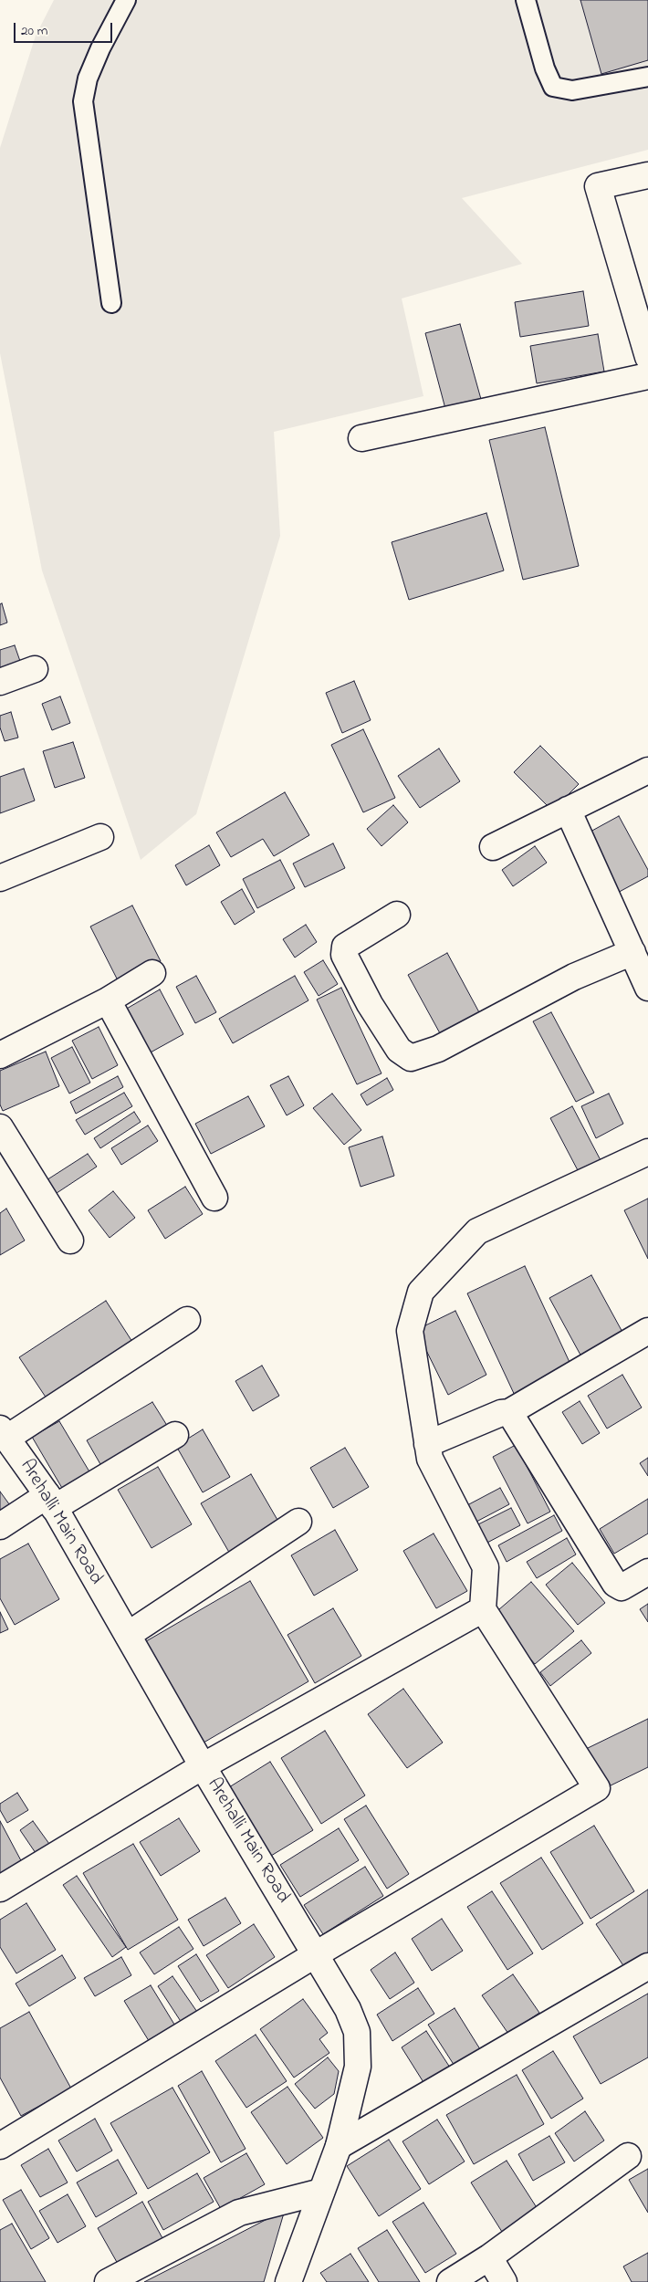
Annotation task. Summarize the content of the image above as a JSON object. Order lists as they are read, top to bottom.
{
  "streets": {
    "street": ["Arehalli Main Road"]
  },
  "scale_bar": "20 m"
}
